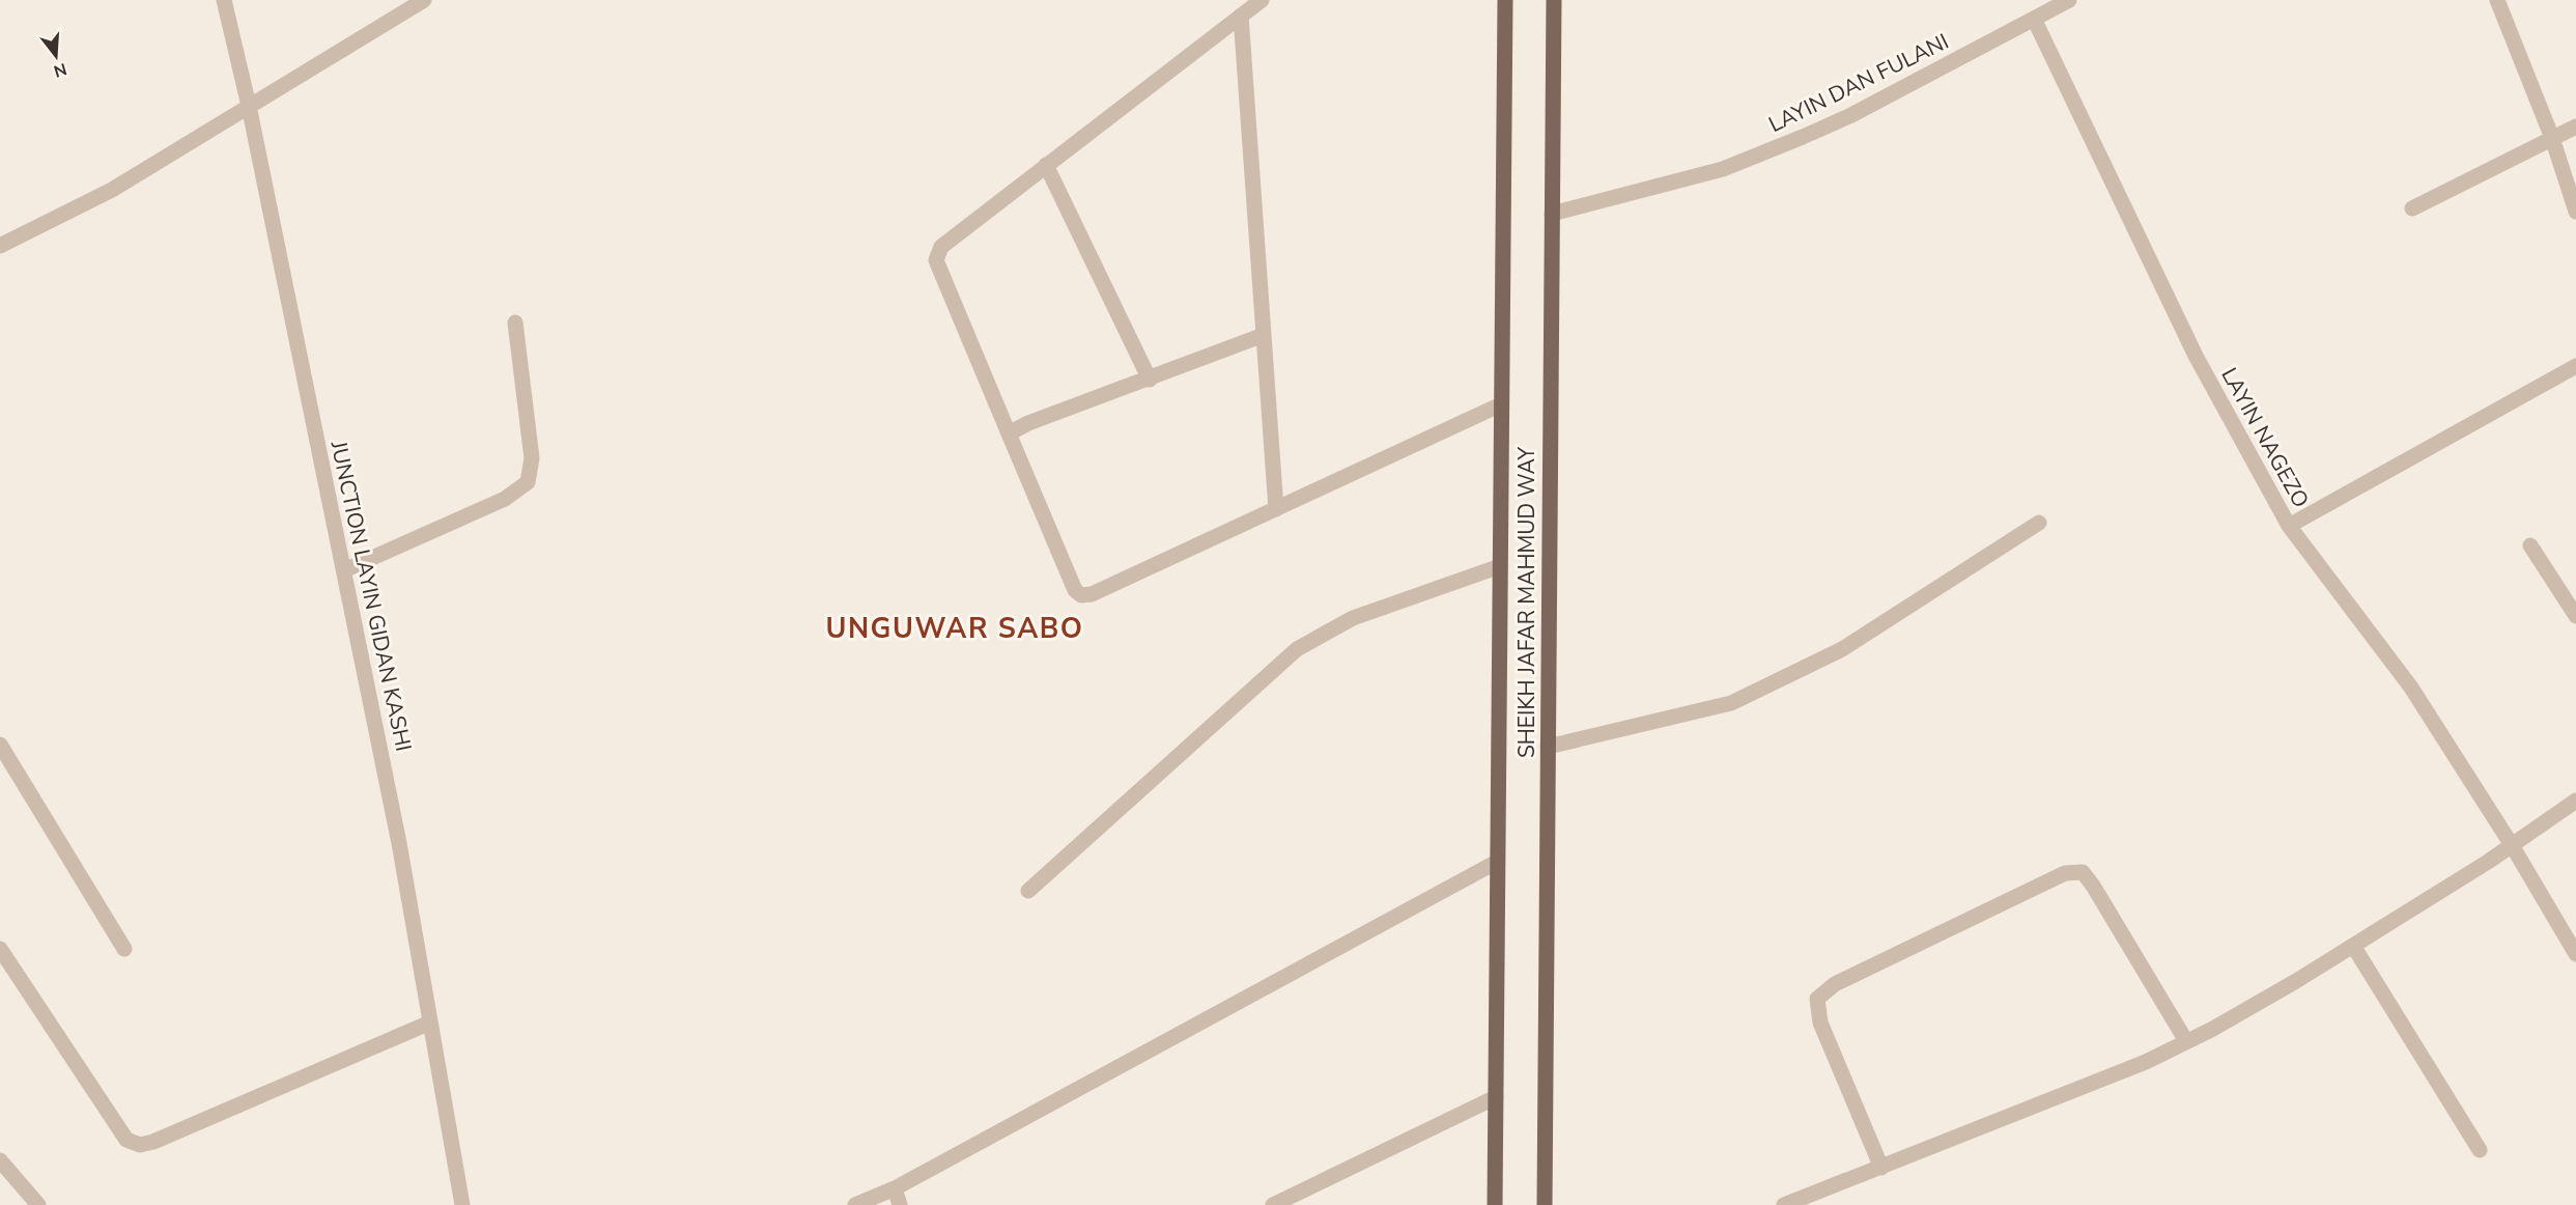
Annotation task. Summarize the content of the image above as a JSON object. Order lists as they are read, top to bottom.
{
  "streets": {
    "main road": ["SHEIKH JAFAR MAHMUD WAY"],
    "street": ["LAYIN DAN FULANI", "LAYIN NAGEZO", "JUNCTION LAYIN GIDAN KASHI"]
  },
  "crossings": [
    ["LAYIN DAN FULANI", "LAYIN NAGEZO"],
    ["LAYIN DAN FULANI", "SHEIKH JAFAR MAHMUD WAY"]
  ],
  "districts": ["UNGUWAR SABO"],
  "north": "bottom"
}
